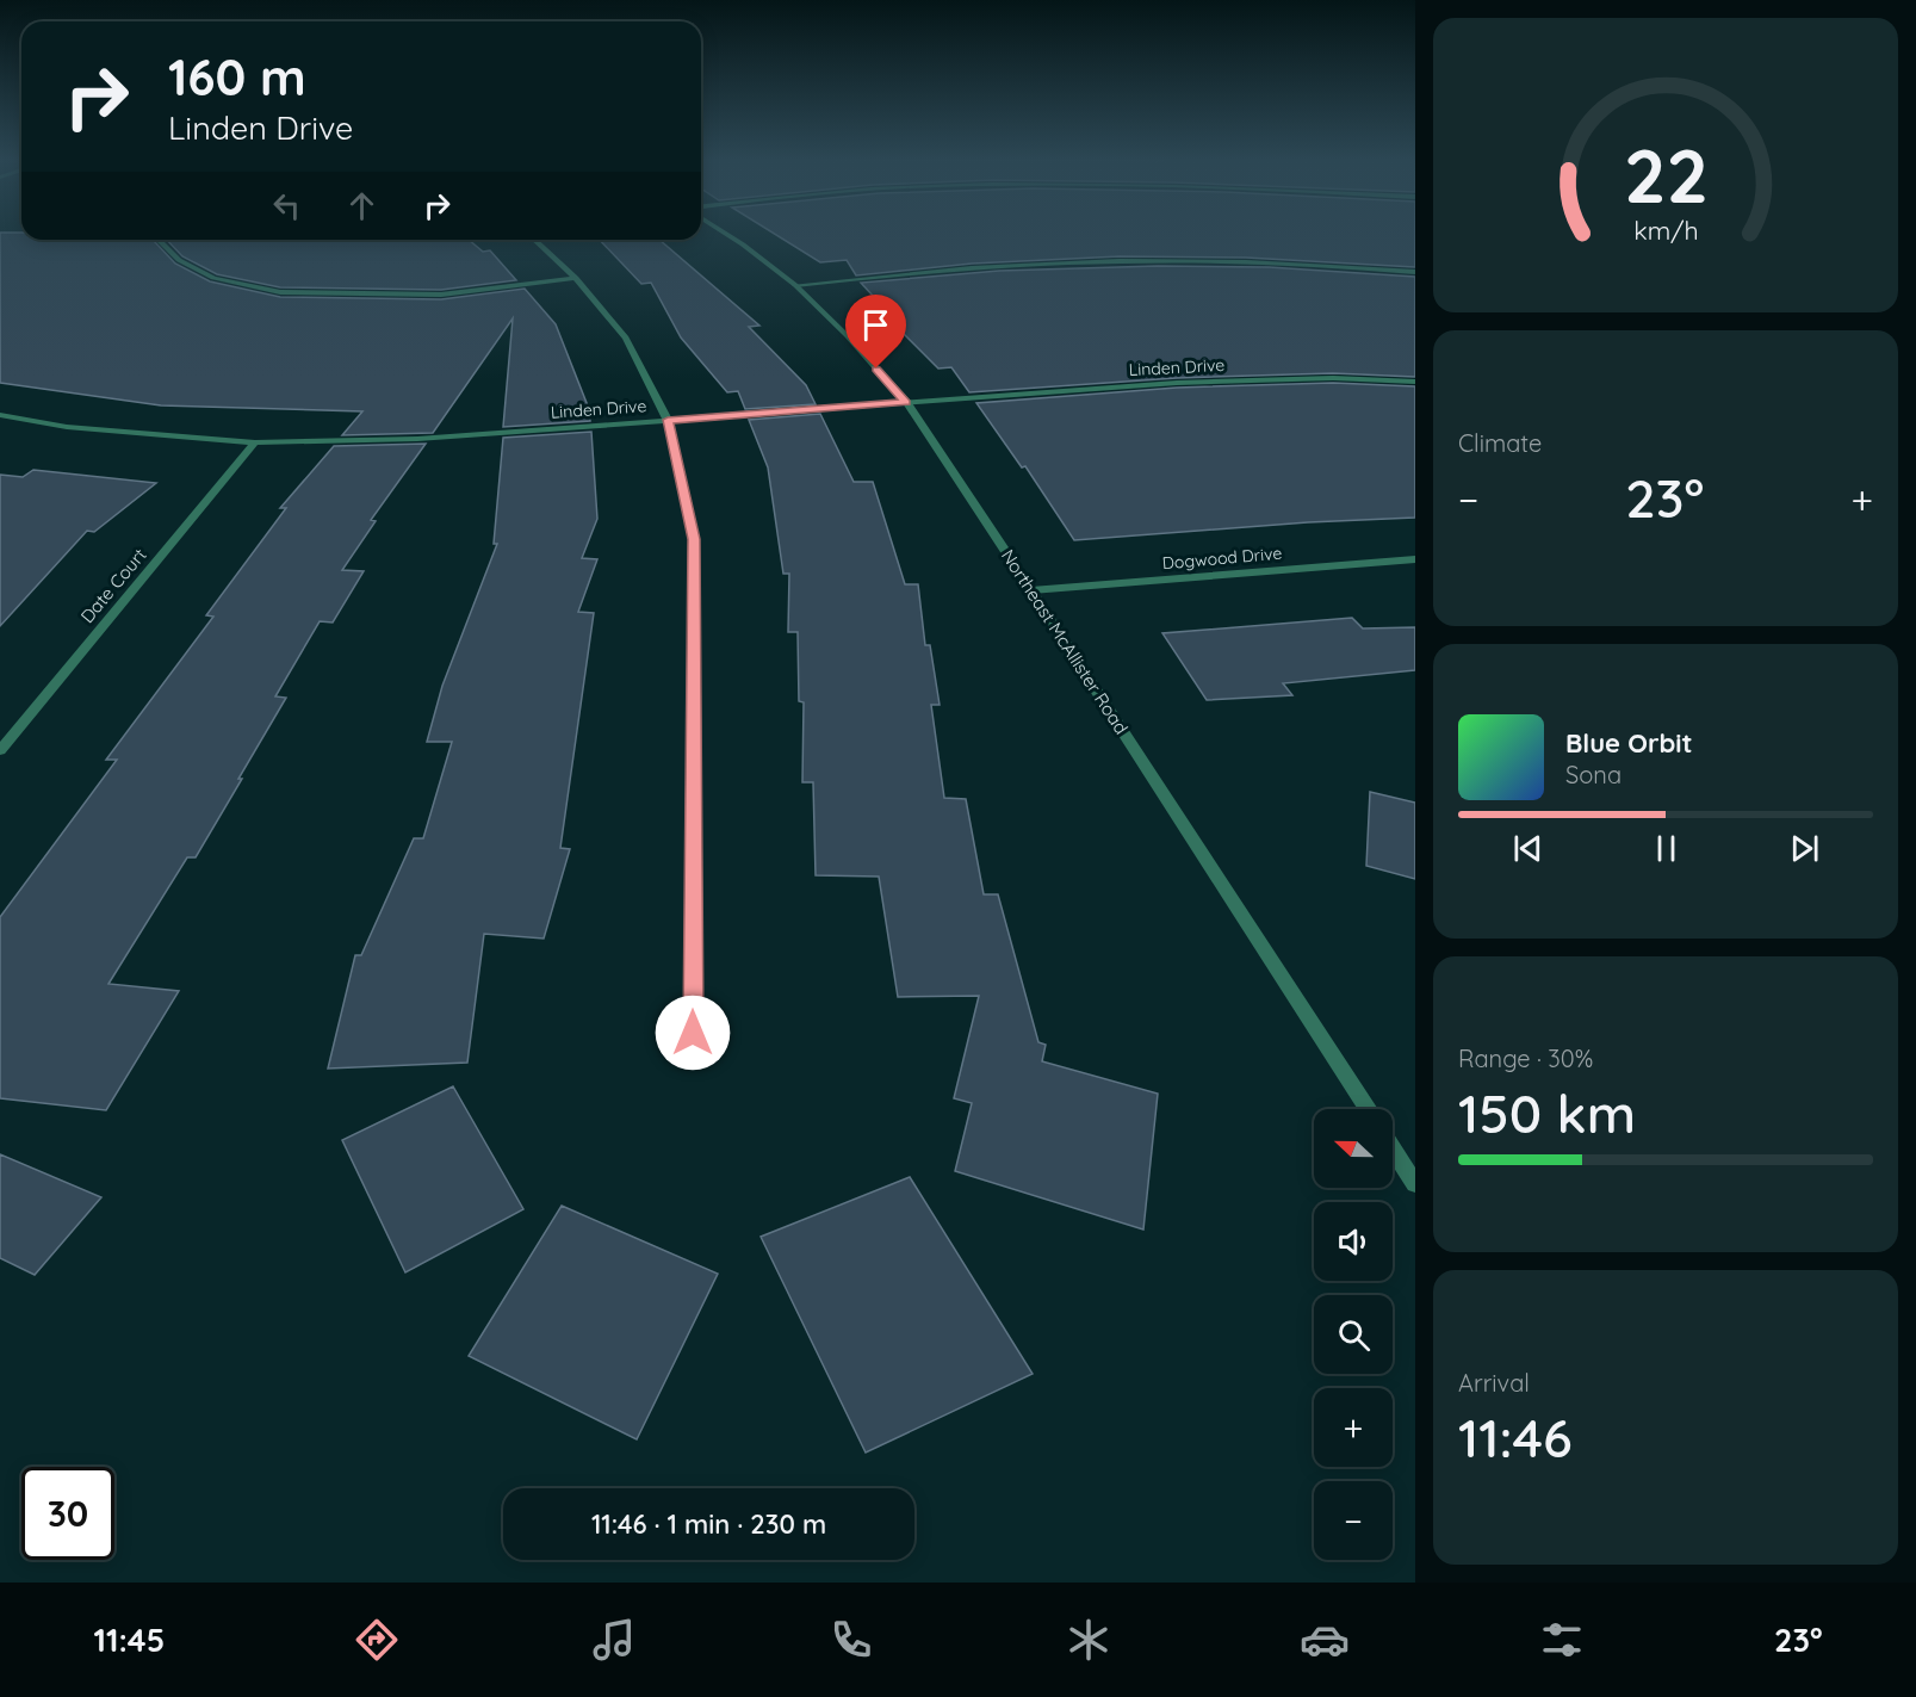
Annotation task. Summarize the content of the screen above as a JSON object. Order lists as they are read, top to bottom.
{
  "streets": {
    "street": [
      "Linden Drive",
      "Dogwood Drive",
      "Date Court",
      "Northeast McAllister Road"
    ]
  },
  "crossings": [
    ["Linden Drive", "Date Court"],
    ["Linden Drive", "Northeast McAllister Road"],
    ["Dogwood Drive", "Northeast McAllister Road"]
  ],
  "north": "left",
  "page": {
    "turn": ["160 m", "Linden Drive"],
    "tile": [
      "Climate",
      ["Range · 30%", "150 km"],
      ["Arrival", "11:46"]
    ],
    "heat": ["−", "23°", "+"],
    "song": ["Blue Orbit", "Sona"],
    "map_buttons": ["+", "−"],
    "limit": "30",
    "trip": "11:46 · 1 min · 230 m",
    "tabs": ["11:45", "23°"],
    "gauge": ["22", "km/h"]
  }
}
